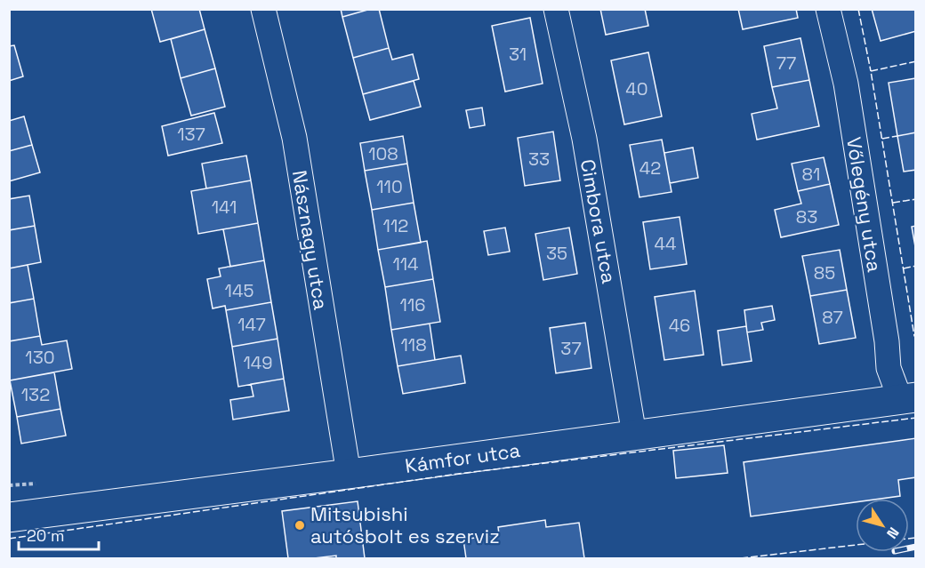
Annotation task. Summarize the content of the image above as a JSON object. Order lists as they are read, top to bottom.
{
  "streets": {
    "street": [
      "Vőlegény utca",
      "Cimbora utca",
      "Násznagy utca",
      "Kámfor utca"
    ]
  },
  "crossings": [
    ["Vőlegény utca", "Kámfor utca"],
    ["Cimbora utca", "Kámfor utca"],
    ["Násznagy utca", "Kámfor utca"]
  ],
  "places": ["Mitsubishi autósbolt es szerviz"],
  "house_numbers": [
    "31",
    "77",
    "40",
    "137",
    "108",
    "33",
    "42",
    "81",
    "110",
    "141",
    "83",
    "112",
    "44",
    "35",
    "114",
    "85",
    "145",
    "116",
    "87",
    "147",
    "46",
    "118",
    "37",
    "130",
    "149",
    "132"
  ],
  "scale_bar": "20 m",
  "north": "bottom right"
}
